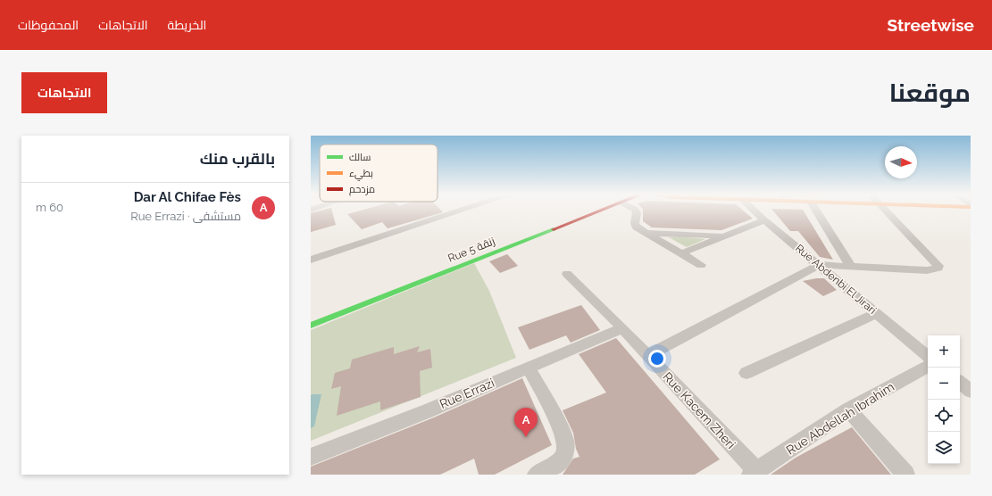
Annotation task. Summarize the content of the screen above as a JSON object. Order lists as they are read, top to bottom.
{
  "streets": {
    "street": [
      "Rue 5 زنقة",
      "Rue Abdenbi El Jirari",
      "Rue Errazi",
      "Rue Kacem Zheri",
      "Rue Abdellah Ibrahim"
    ]
  },
  "crossings": [
    ["Rue Errazi", "Rue Kacem Zheri"],
    ["Rue Kacem Zheri", "Rue Abdellah Ibrahim"]
  ],
  "legend": ["سالك", "بطيء", "مزدحم"],
  "north": "right",
  "page": {
    "header": "Streetwise",
    "nav": ["الخريطة", "الاتجاهات", "المحفوظات"],
    "title": "موقعنا",
    "buttons": "الاتجاهات",
    "heading": "بالقرب منك",
    "list": [
      {
        "mark": "A",
        "name": "Dar Al Chifae Fès",
        "note": "مستشفى · Rue Errazi",
        "value": "60 m"
      }
    ],
    "map_buttons": ["+", "−"],
    "pins": "A"
  }
}
